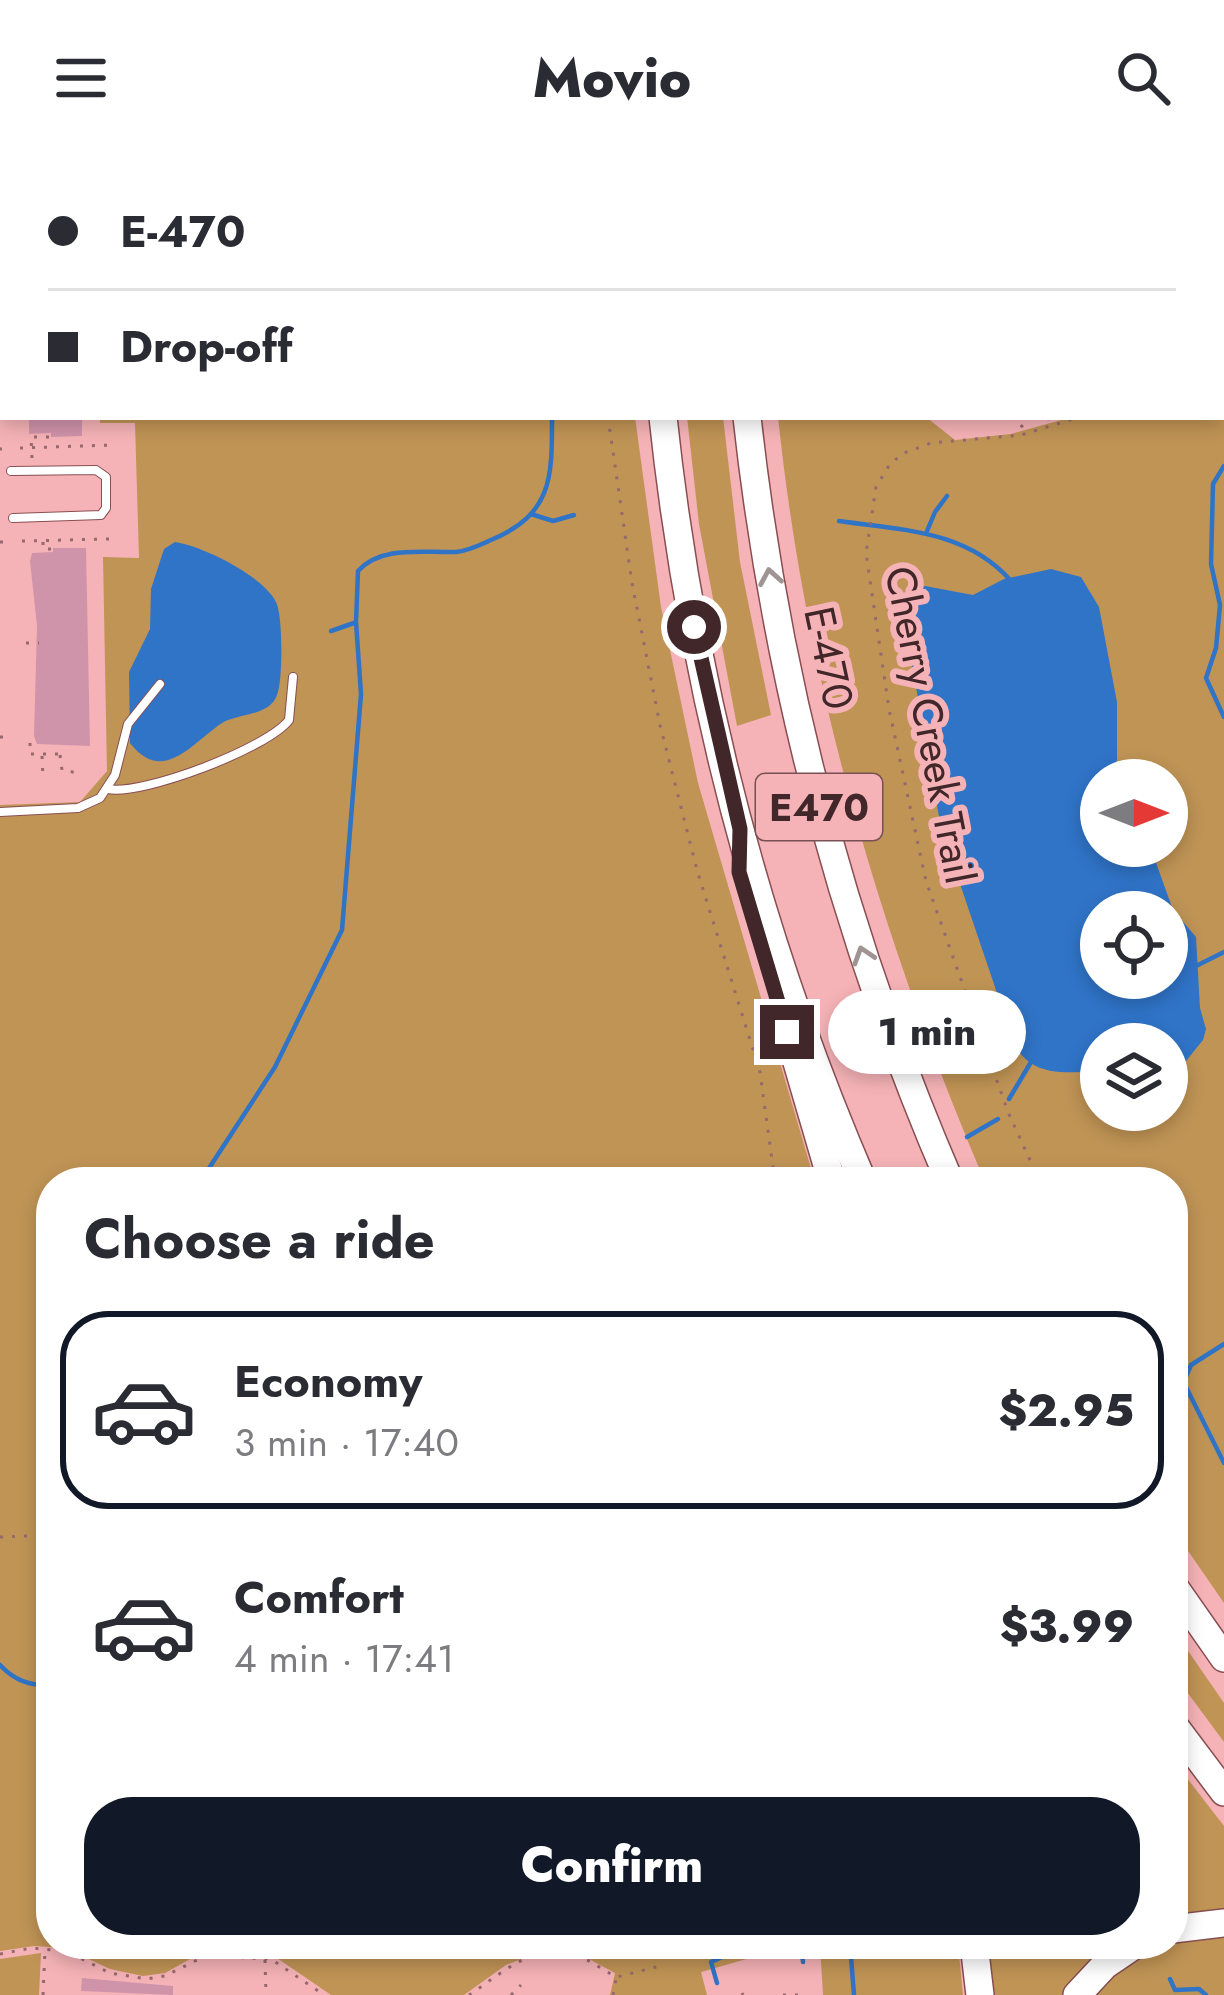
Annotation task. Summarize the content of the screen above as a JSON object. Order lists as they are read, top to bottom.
{
  "streets": {
    "highway": ["E-470", "E470"],
    "path": ["Cherry Creek Trail"]
  },
  "north": "right",
  "page": {
    "header": "Movio",
    "banner": ["E-470", "Drop-off"],
    "bubble": "1 min",
    "heading": "Choose a ride",
    "list": [
      {
        "name": "Economy",
        "note": "3 min · 17:40",
        "value": "$2.95"
      },
      {
        "name": "Comfort",
        "note": "4 min · 17:41",
        "value": "$3.99"
      }
    ],
    "buttons": "Confirm"
  }
}
